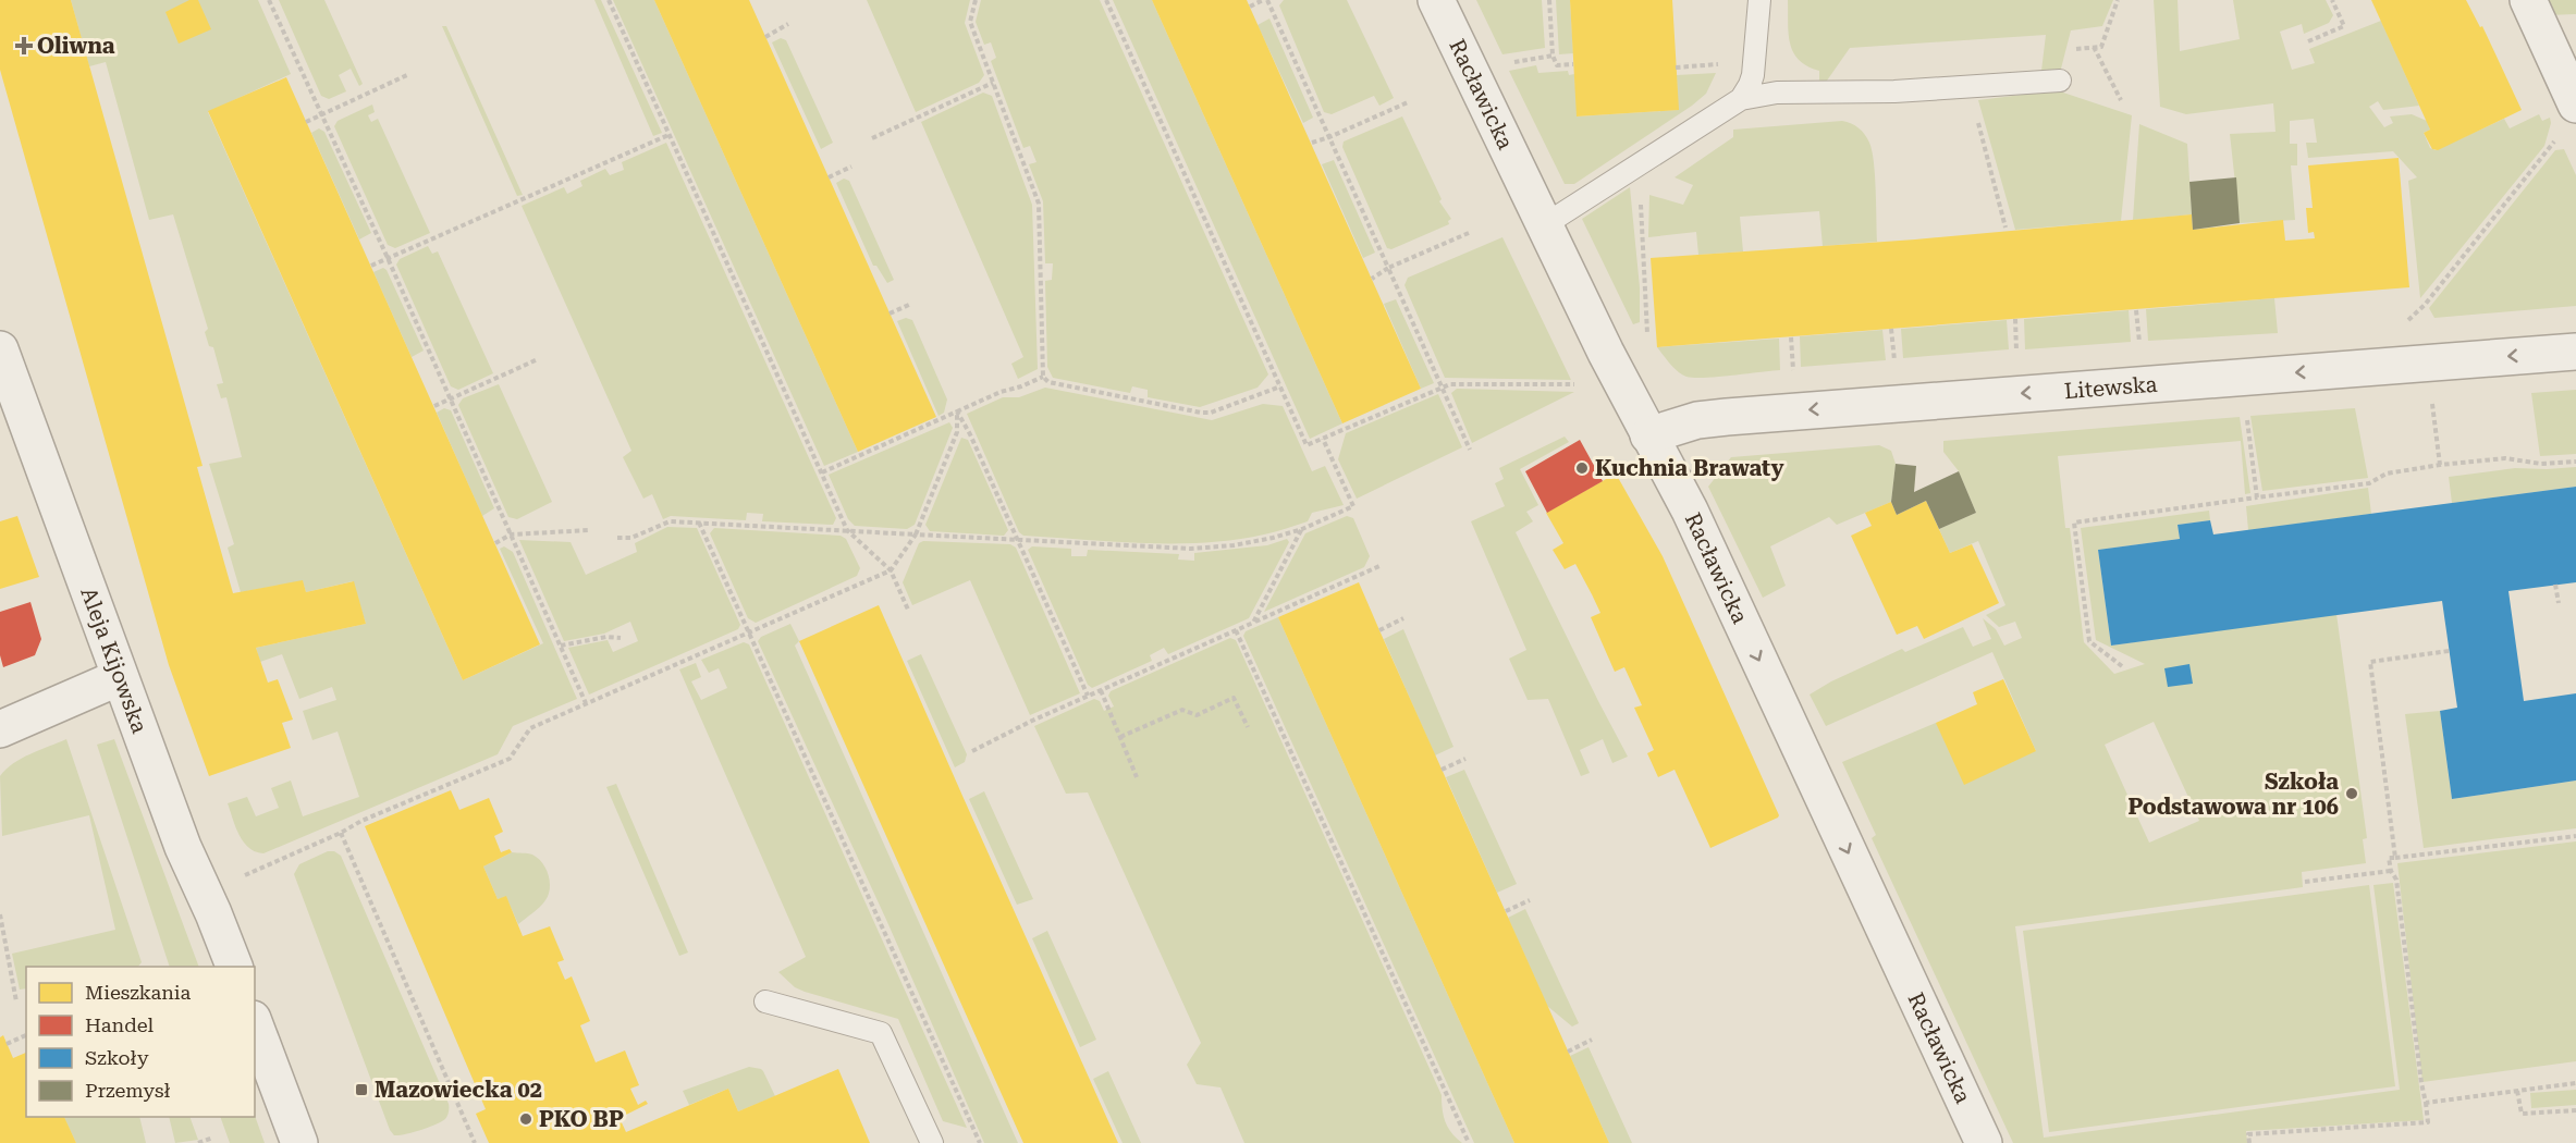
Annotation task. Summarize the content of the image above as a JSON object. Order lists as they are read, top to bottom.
{
  "streets": {
    "street": ["Racławicka", "Litewska", "Aleja Kijowska"]
  },
  "crossings": [
    ["Racławicka", "Litewska"]
  ],
  "one_way": ["Racławicka", "Litewska"],
  "places": {
    "health": ["Oliwna"],
    "other": ["Kuchnia Brawaty", "Szkoła Podstawowa nr 106", "PKO BP"],
    "transit": ["Mazowiecka 02"]
  },
  "legend": [
    "Mieszkania",
    "Handel",
    "Szkoły",
    "Przemysł"
  ]
}
